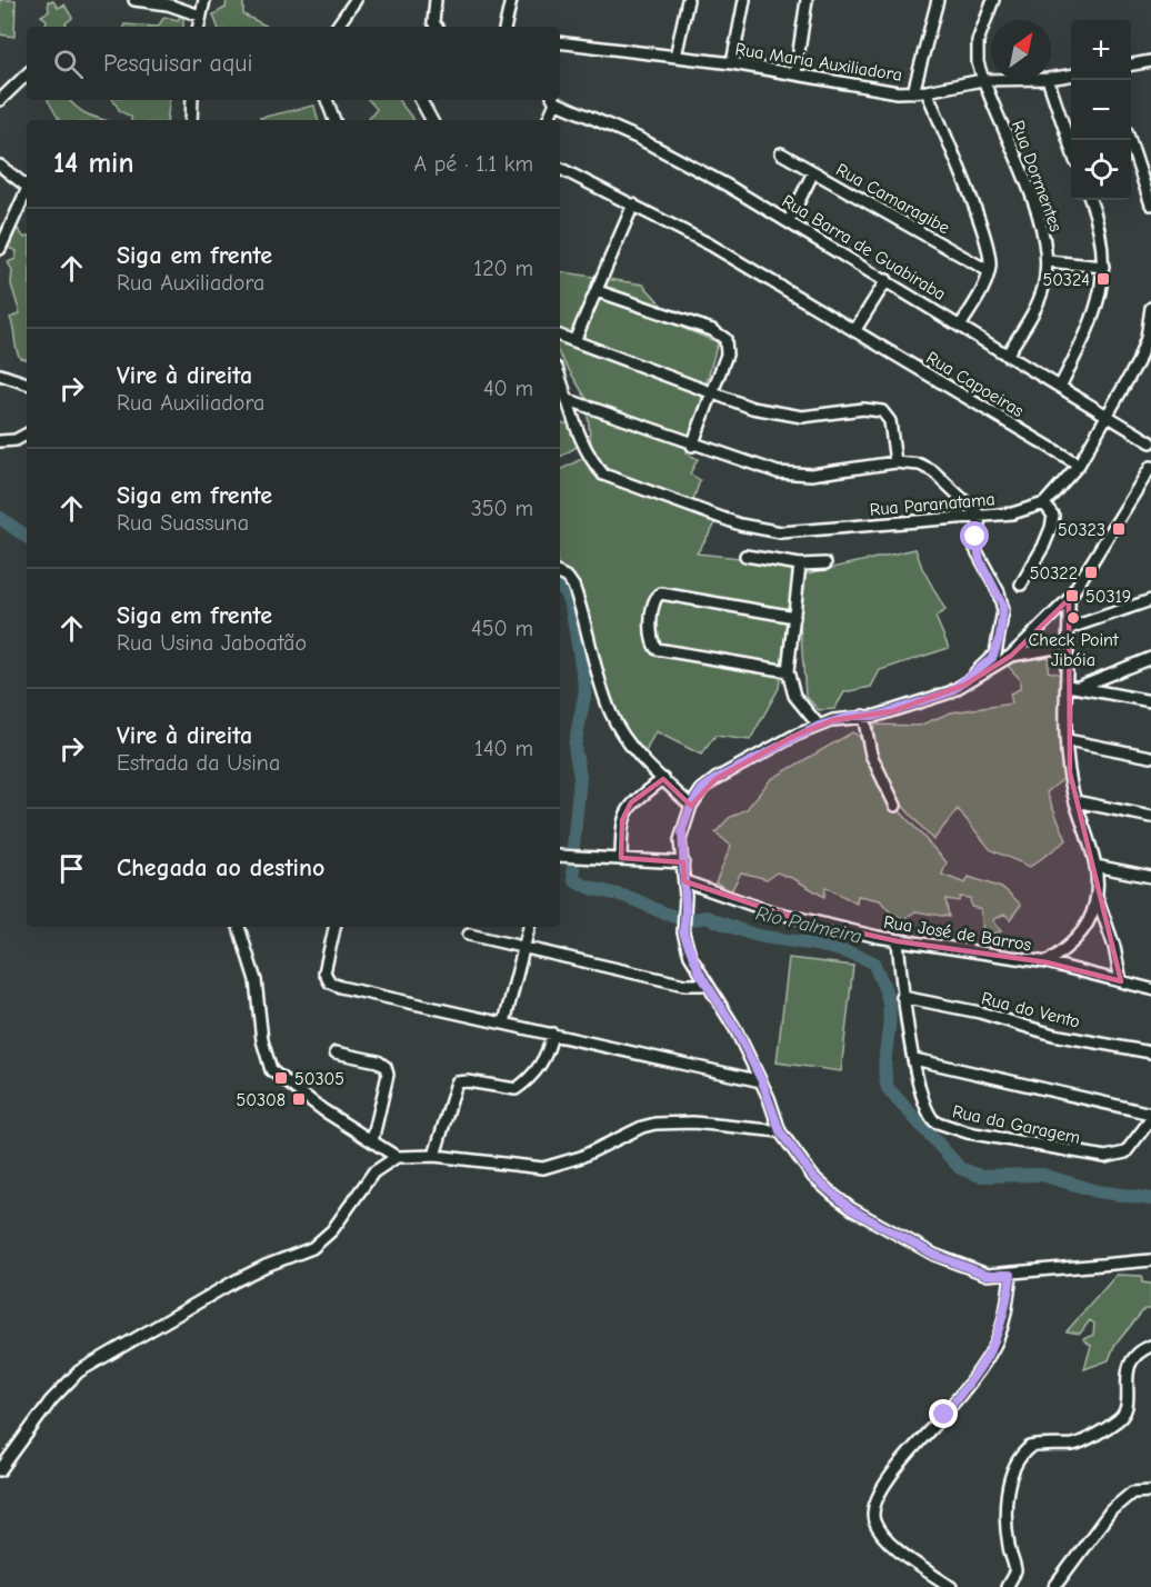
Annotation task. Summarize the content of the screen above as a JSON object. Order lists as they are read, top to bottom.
{
  "streets": {
    "street": [
      "Rua Maria Auxiliadora",
      "Rua Dormentes",
      "Rua Camaragibe",
      "Rua Barra de Guabiraba",
      "Rua Capoeiras",
      "Rua Paranatama",
      "Rua José de Barros",
      "Rua do Vento",
      "Rua da Garagem"
    ]
  },
  "crossings": [
    ["Rua Maria Auxiliadora", "Rua Dormentes"],
    ["Rua Dormentes", "Rua Barra de Guabiraba"],
    ["Rua José de Barros", "Rua da Garagem"],
    ["Rua do Vento", "Rua da Garagem"]
  ],
  "water": ["Rio Palmeira"],
  "places": {
    "transit": [
      "50324",
      "50323",
      "50322",
      "50319",
      "50305",
      "50308"
    ],
    "other": ["Check Point Jibóia"]
  },
  "north": "top right",
  "page": {
    "map_buttons": ["+", "−"],
    "search": "Pesquisar aqui",
    "heading": ["14 min", "A pé · 1.1 km"],
    "list": [
      ["Siga em frente", "Rua Auxiliadora", "120 m"],
      ["Vire à direita", "Rua Auxiliadora", "40 m"],
      ["Siga em frente", "Rua Suassuna", "350 m"],
      ["Siga em frente", "Rua Usina Jaboatão", "450 m"],
      ["Vire à direita", "Estrada da Usina", "140 m"],
      "Chegada ao destino"
    ]
  }
}
